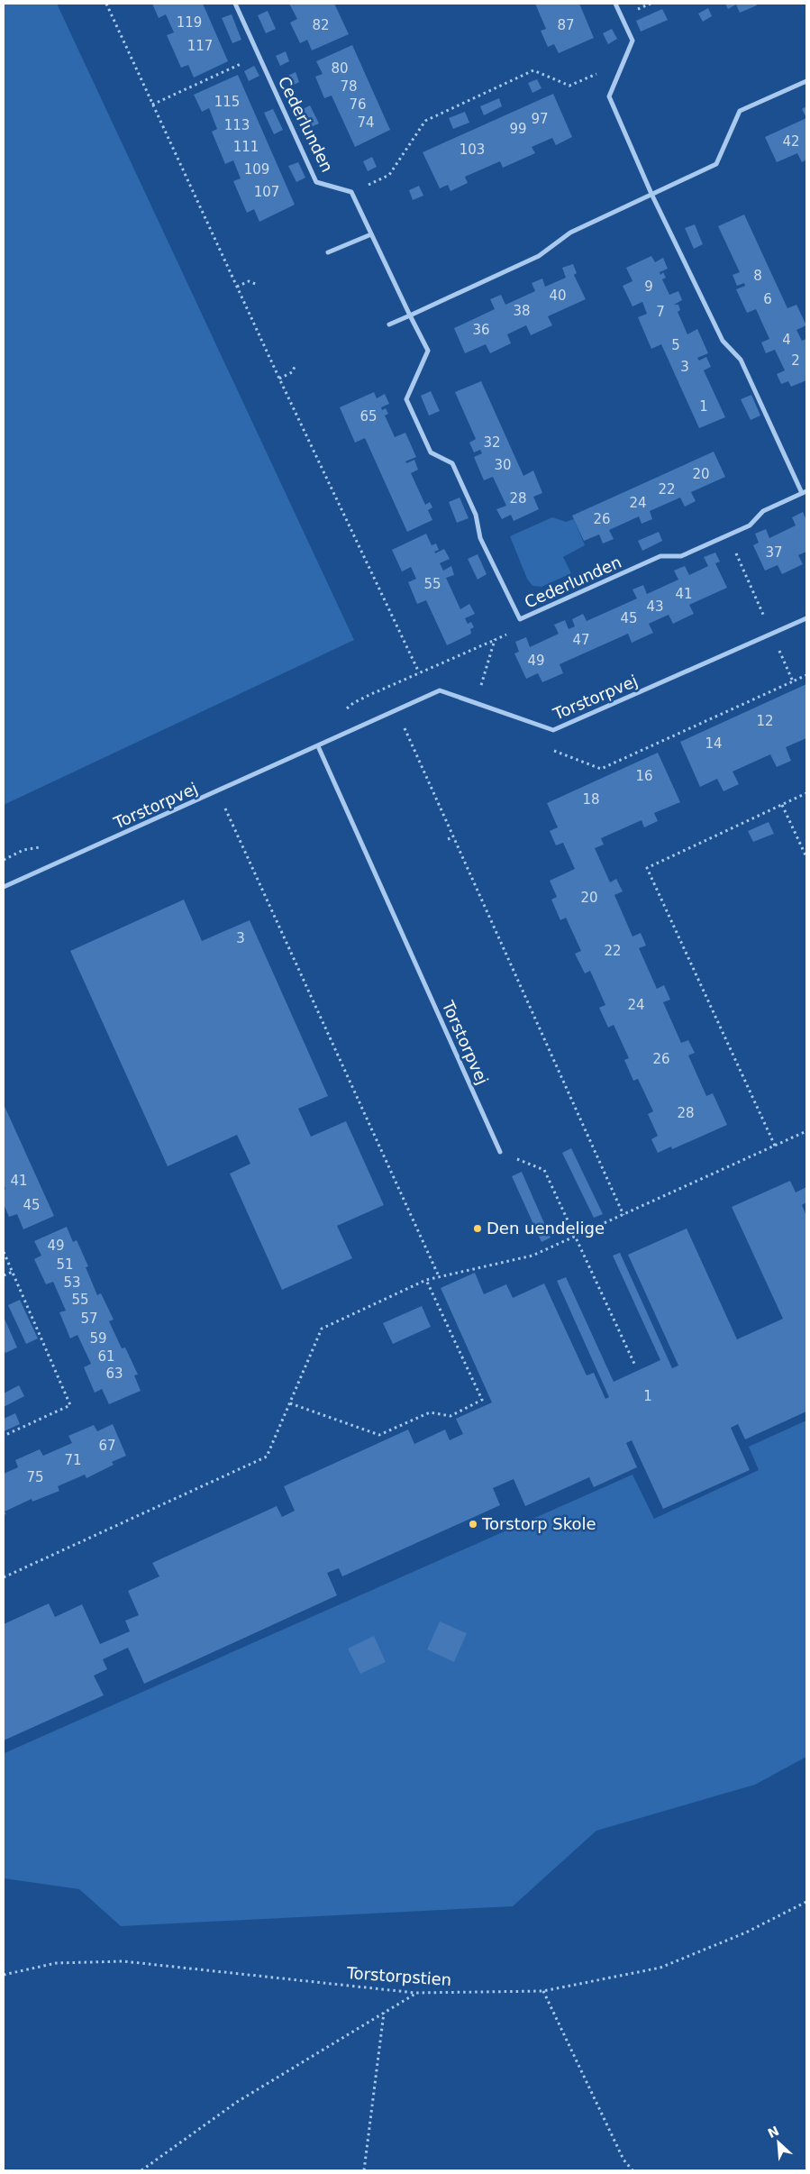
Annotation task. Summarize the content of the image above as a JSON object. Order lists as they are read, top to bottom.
{
  "streets": {
    "street": ["Cederlunden", "Torstorpvej"],
    "path": ["Torstorpstien"]
  },
  "places": ["Den uendelige", "Torstorp Skole"],
  "house_numbers": [
    "119",
    "82",
    "87",
    "117",
    "80",
    "78",
    "115",
    "76",
    "97",
    "74",
    "113",
    "99",
    "42",
    "111",
    "103",
    "109",
    "107",
    "8",
    "9",
    "40",
    "6",
    "38",
    "7",
    "36",
    "4",
    "5",
    "2",
    "3",
    "1",
    "65",
    "32",
    "30",
    "20",
    "22",
    "28",
    "24",
    "26",
    "37",
    "55",
    "41",
    "43",
    "45",
    "47",
    "49",
    "12",
    "14",
    "16",
    "18",
    "20",
    "3",
    "22",
    "24",
    "26",
    "28",
    "41",
    "45",
    "49",
    "51",
    "53",
    "55",
    "57",
    "59",
    "61",
    "63",
    "1",
    "67",
    "71",
    "75"
  ],
  "north": "top left"
}
